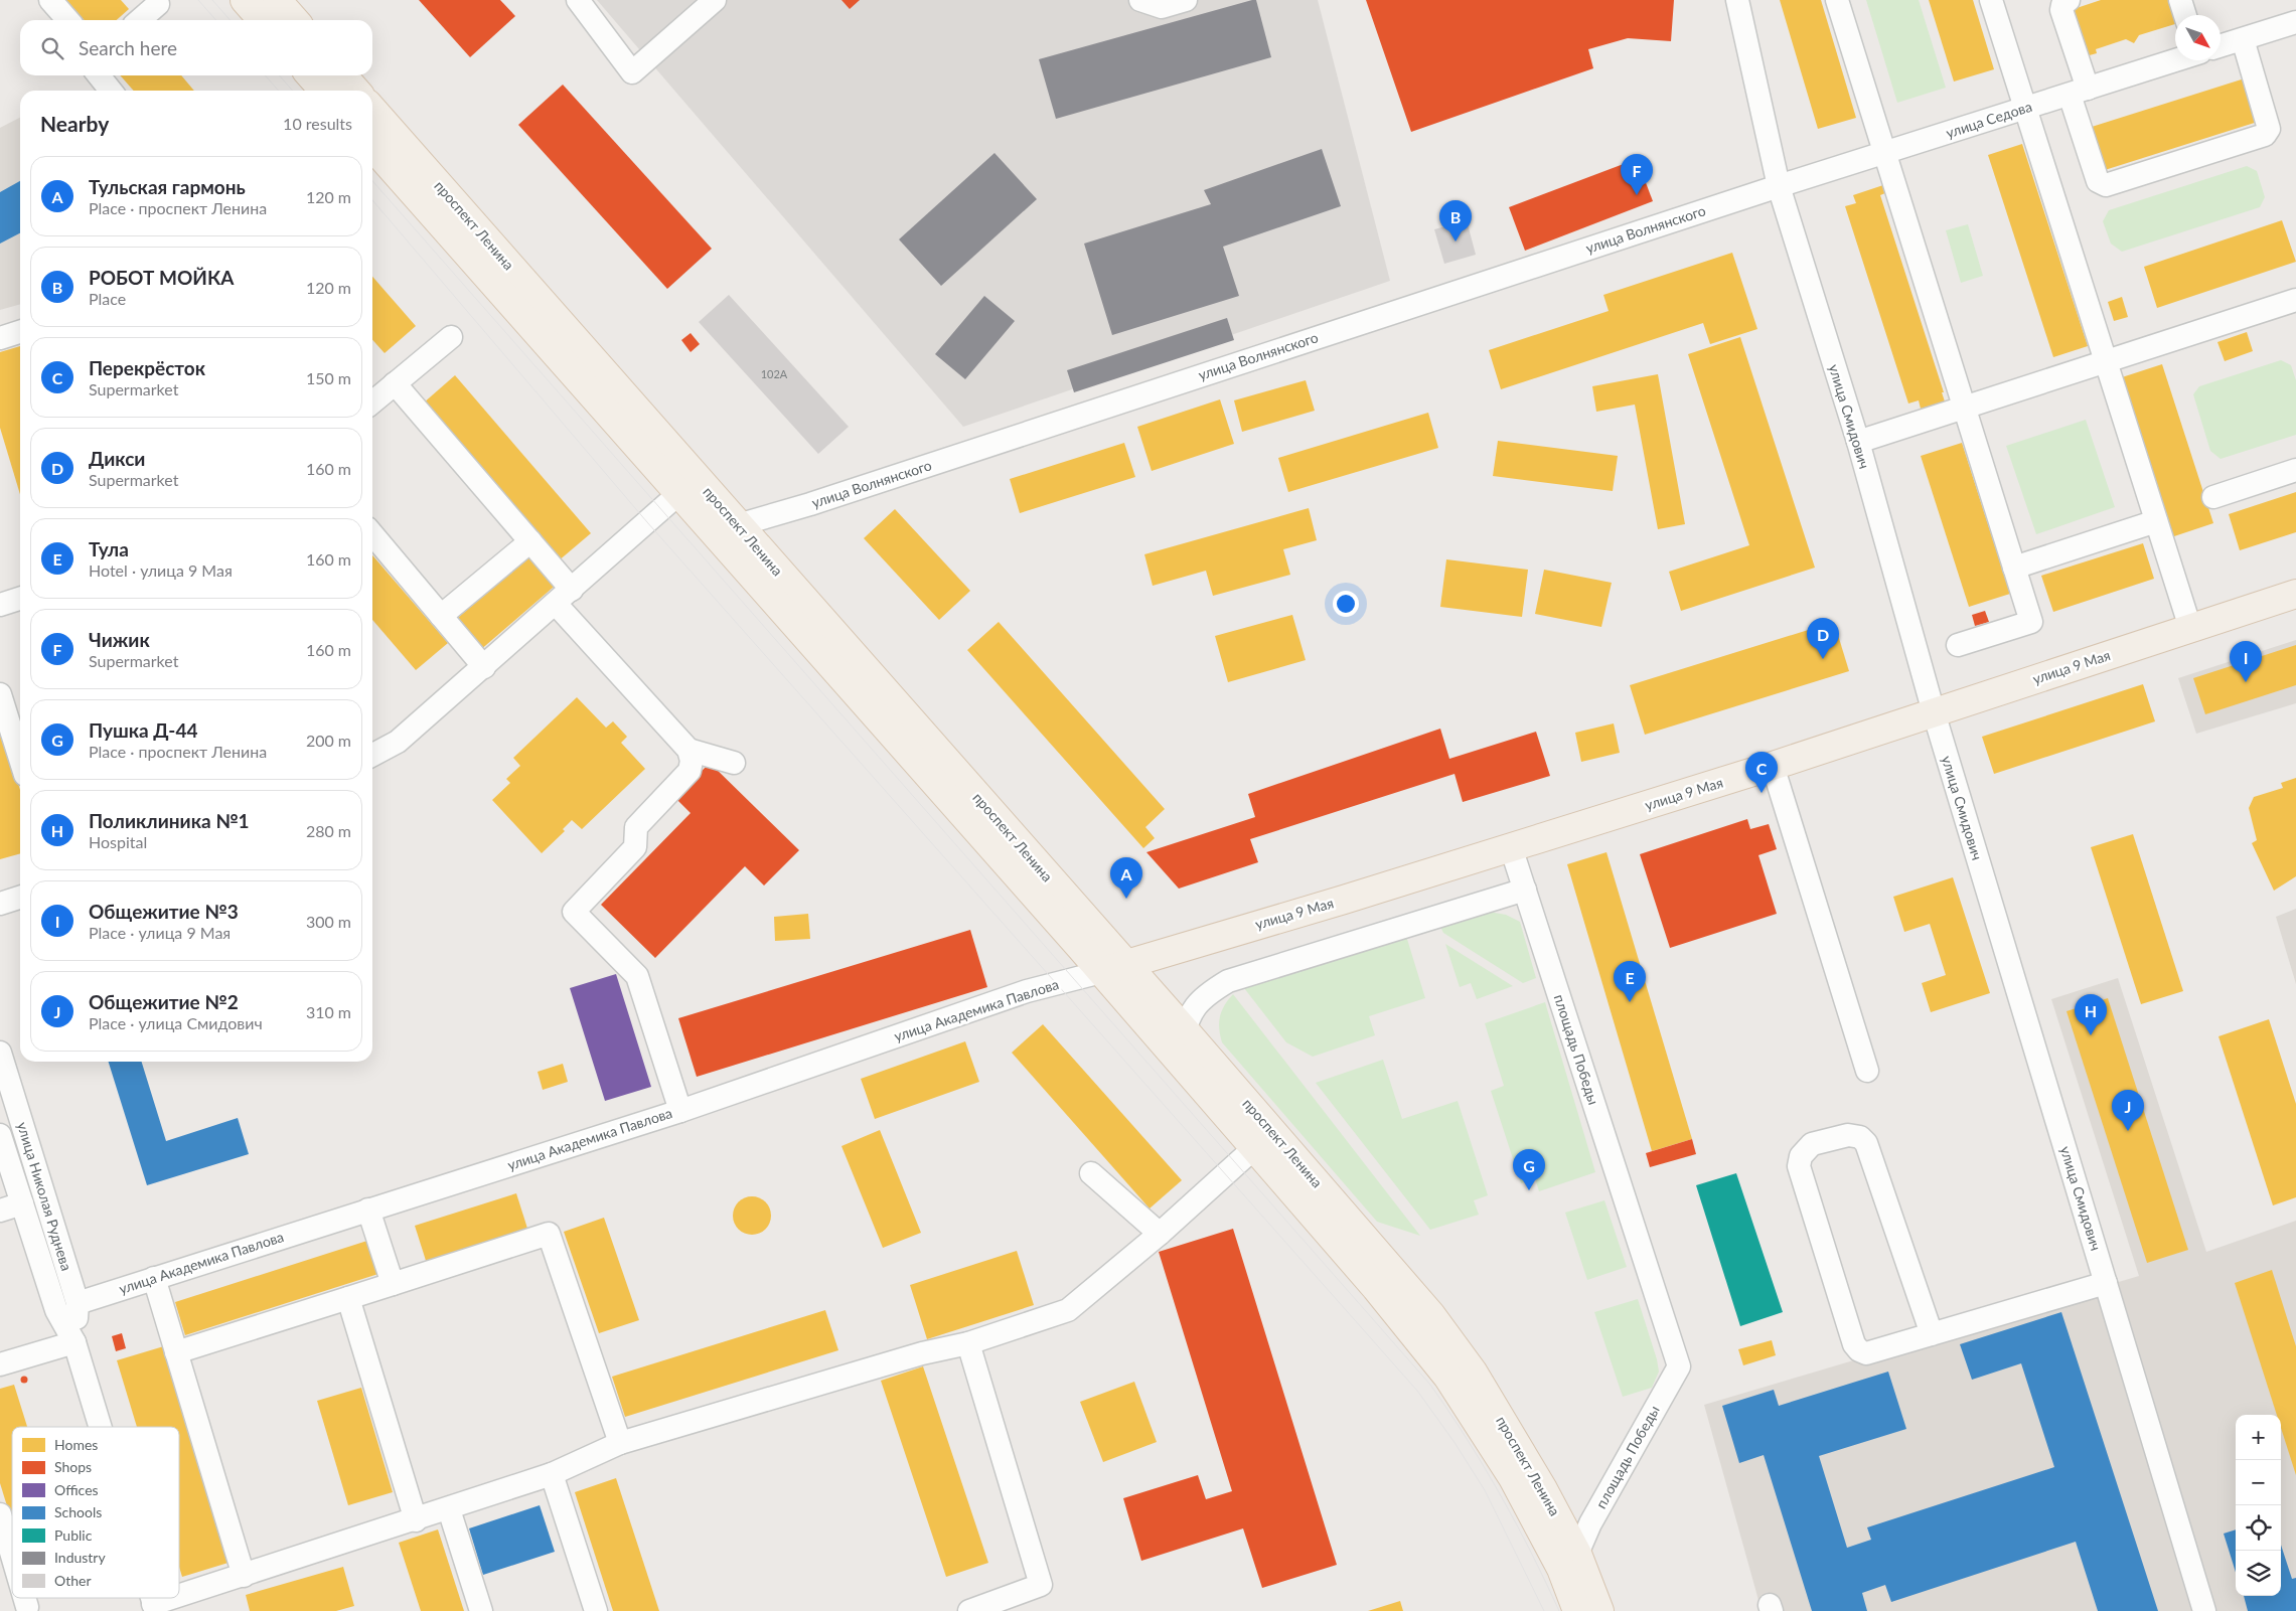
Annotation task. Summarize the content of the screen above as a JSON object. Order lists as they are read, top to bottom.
{
  "streets": {
    "main road": ["проспект Ленина", "улица 9 Мая"],
    "street": [
      "улица Седова",
      "улица Волнянского",
      "улица Смидович",
      "улица Академика Павлова",
      "площадь Победы",
      "улица Николая Руднева"
    ]
  },
  "crossings": [
    ["улица Седова", "улица Волнянского"],
    ["улица Седова", "улица Смидович"],
    ["проспект Ленина", "улица Волнянского"],
    ["проспект Ленина", "улица 9 Мая"],
    ["проспект Ленина", "улица Академика Павлова"],
    ["проспект Ленина", "площадь Победы"],
    ["улица Волнянского", "улица Смидович"],
    ["улица Смидович", "улица 9 Мая"],
    ["улица 9 Мая", "улица Академика Павлова"],
    ["улица 9 Мая", "площадь Победы"],
    ["улица Академика Павлова", "улица Николая Руднева"]
  ],
  "house_numbers": ["102А"],
  "legend": [
    "Homes",
    "Shops",
    "Offices",
    "Schools",
    "Public",
    "Industry",
    "Other"
  ],
  "north": "bottom right",
  "page": {
    "search": "Search here",
    "heading": ["Nearby", "10 results"],
    "pins": [
      "F",
      "B",
      "D",
      "I",
      "C",
      "A",
      "E",
      "H",
      "J",
      "G"
    ],
    "list": [
      {
        "mark": "A",
        "name": "Тульская гармонь",
        "note": "Place · проспект Ленина",
        "value": "120 m"
      },
      {
        "mark": "B",
        "name": "РОБОТ МОЙКА",
        "note": "Place",
        "value": "120 m"
      },
      {
        "mark": "C",
        "name": "Перекрёсток",
        "note": "Supermarket",
        "value": "150 m"
      },
      {
        "mark": "D",
        "name": "Дикси",
        "note": "Supermarket",
        "value": "160 m"
      },
      {
        "mark": "E",
        "name": "Тула",
        "note": "Hotel · улица 9 Мая",
        "value": "160 m"
      },
      {
        "mark": "F",
        "name": "Чижик",
        "note": "Supermarket",
        "value": "160 m"
      },
      {
        "mark": "G",
        "name": "Пушка Д-44",
        "note": "Place · проспект Ленина",
        "value": "200 m"
      },
      {
        "mark": "H",
        "name": "Поликлиника №1",
        "note": "Hospital",
        "value": "280 m"
      },
      {
        "mark": "I",
        "name": "Общежитие №3",
        "note": "Place · улица 9 Мая",
        "value": "300 m"
      },
      {
        "mark": "J",
        "name": "Общежитие №2",
        "note": "Place · улица Смидович",
        "value": "310 m"
      }
    ],
    "map_buttons": ["+", "−"]
  }
}
